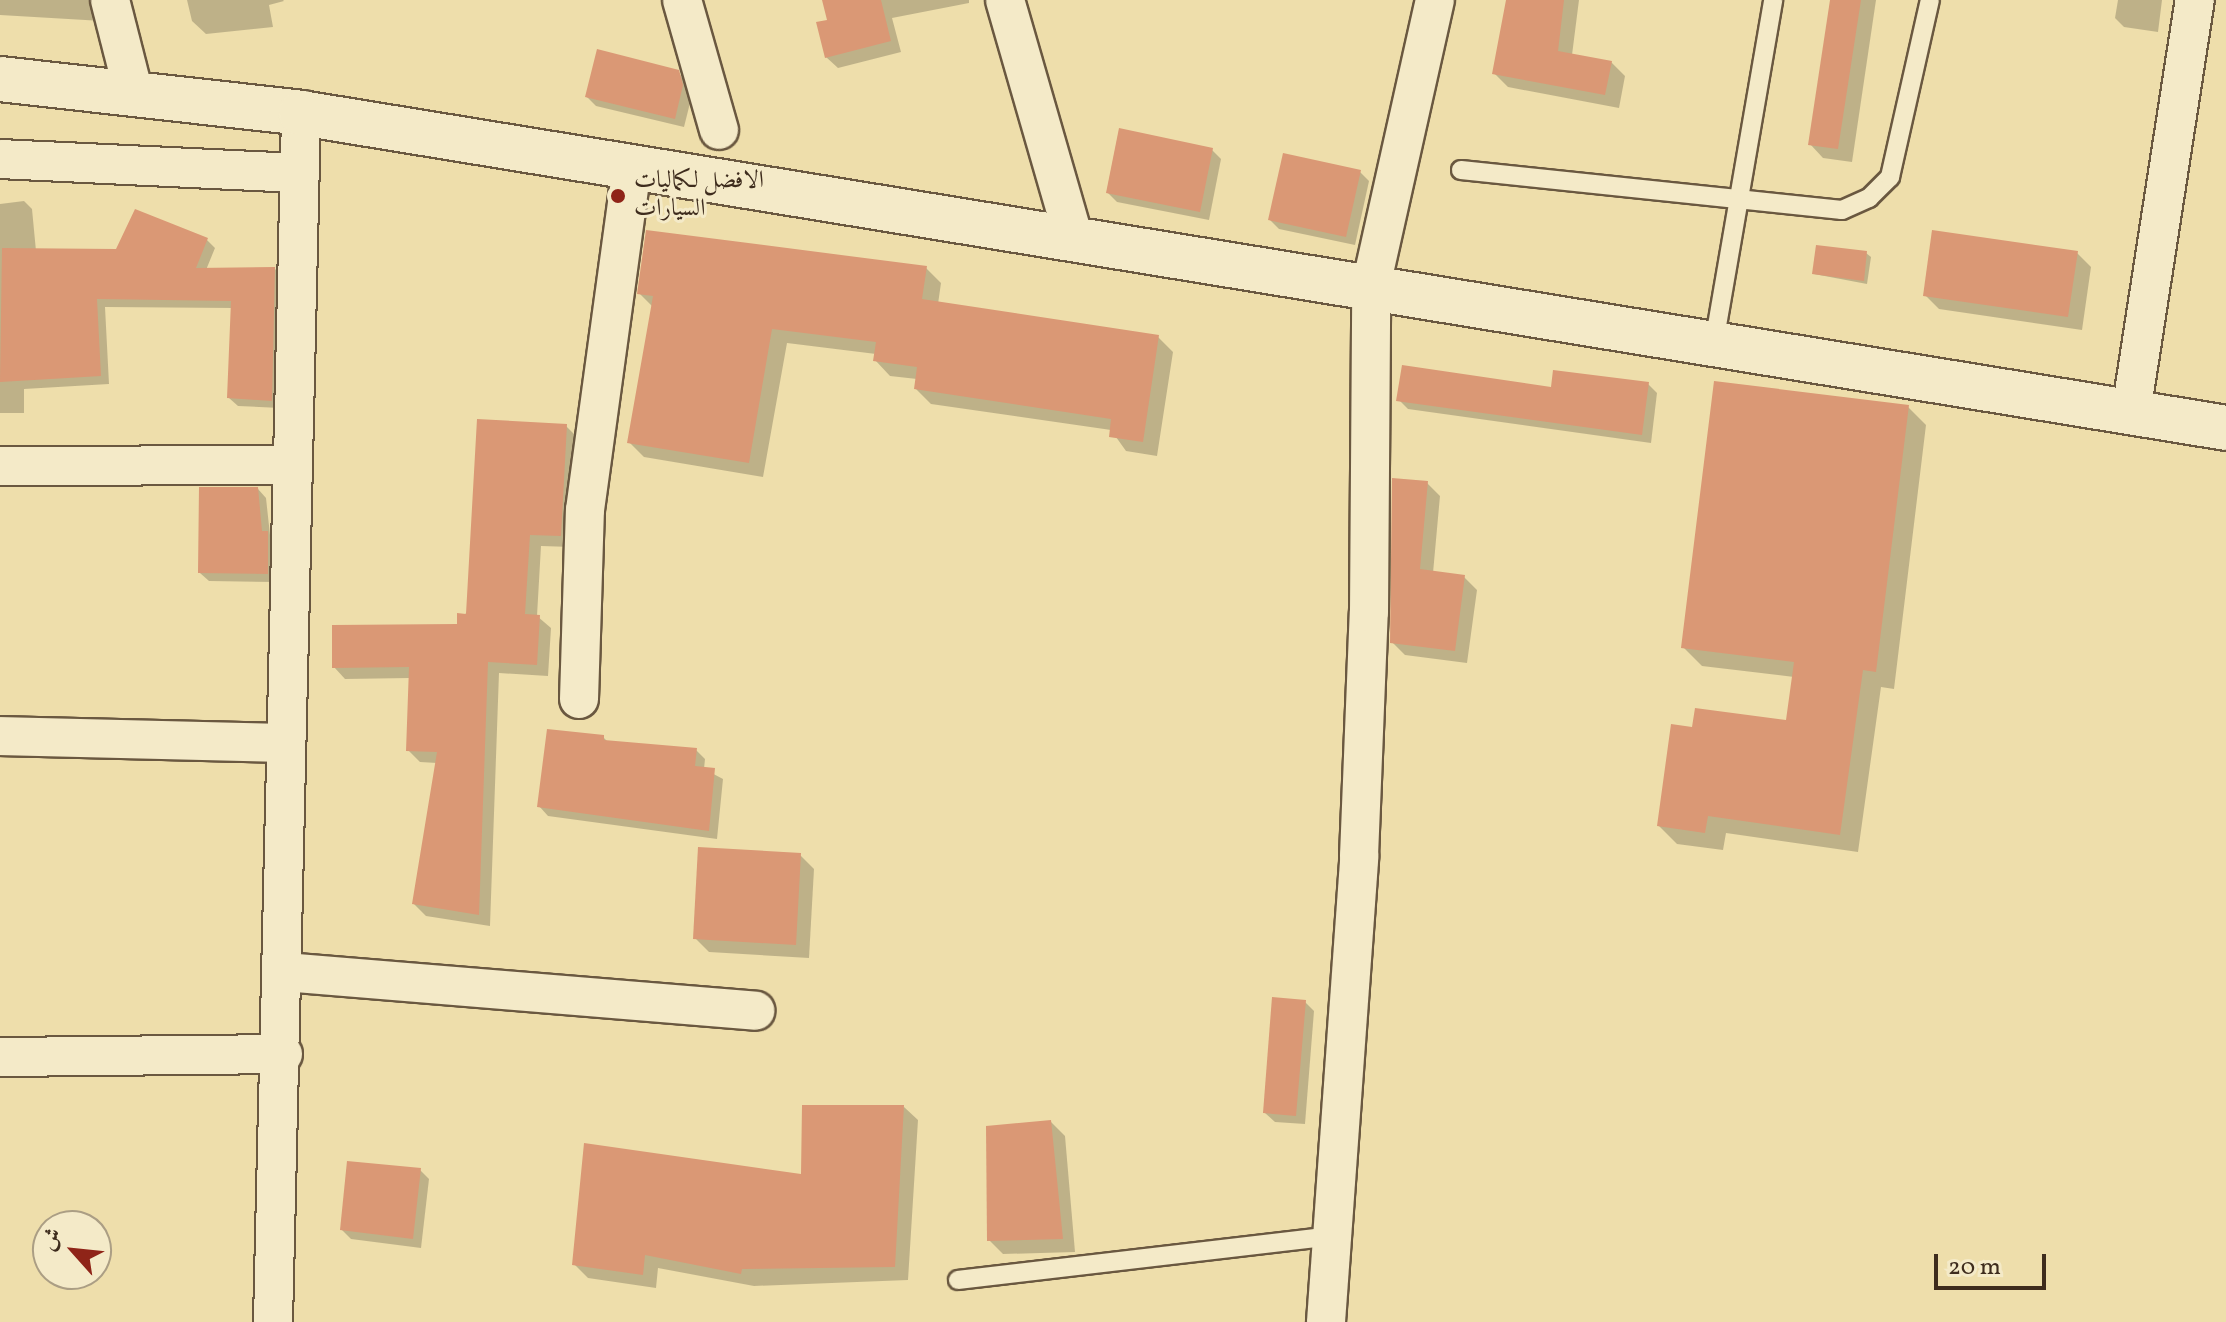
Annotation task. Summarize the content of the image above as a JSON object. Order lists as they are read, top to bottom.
{
  "places": ["الافضل لكماليات السيارات"],
  "scale_bar": "20 m",
  "north": "top left"
}
